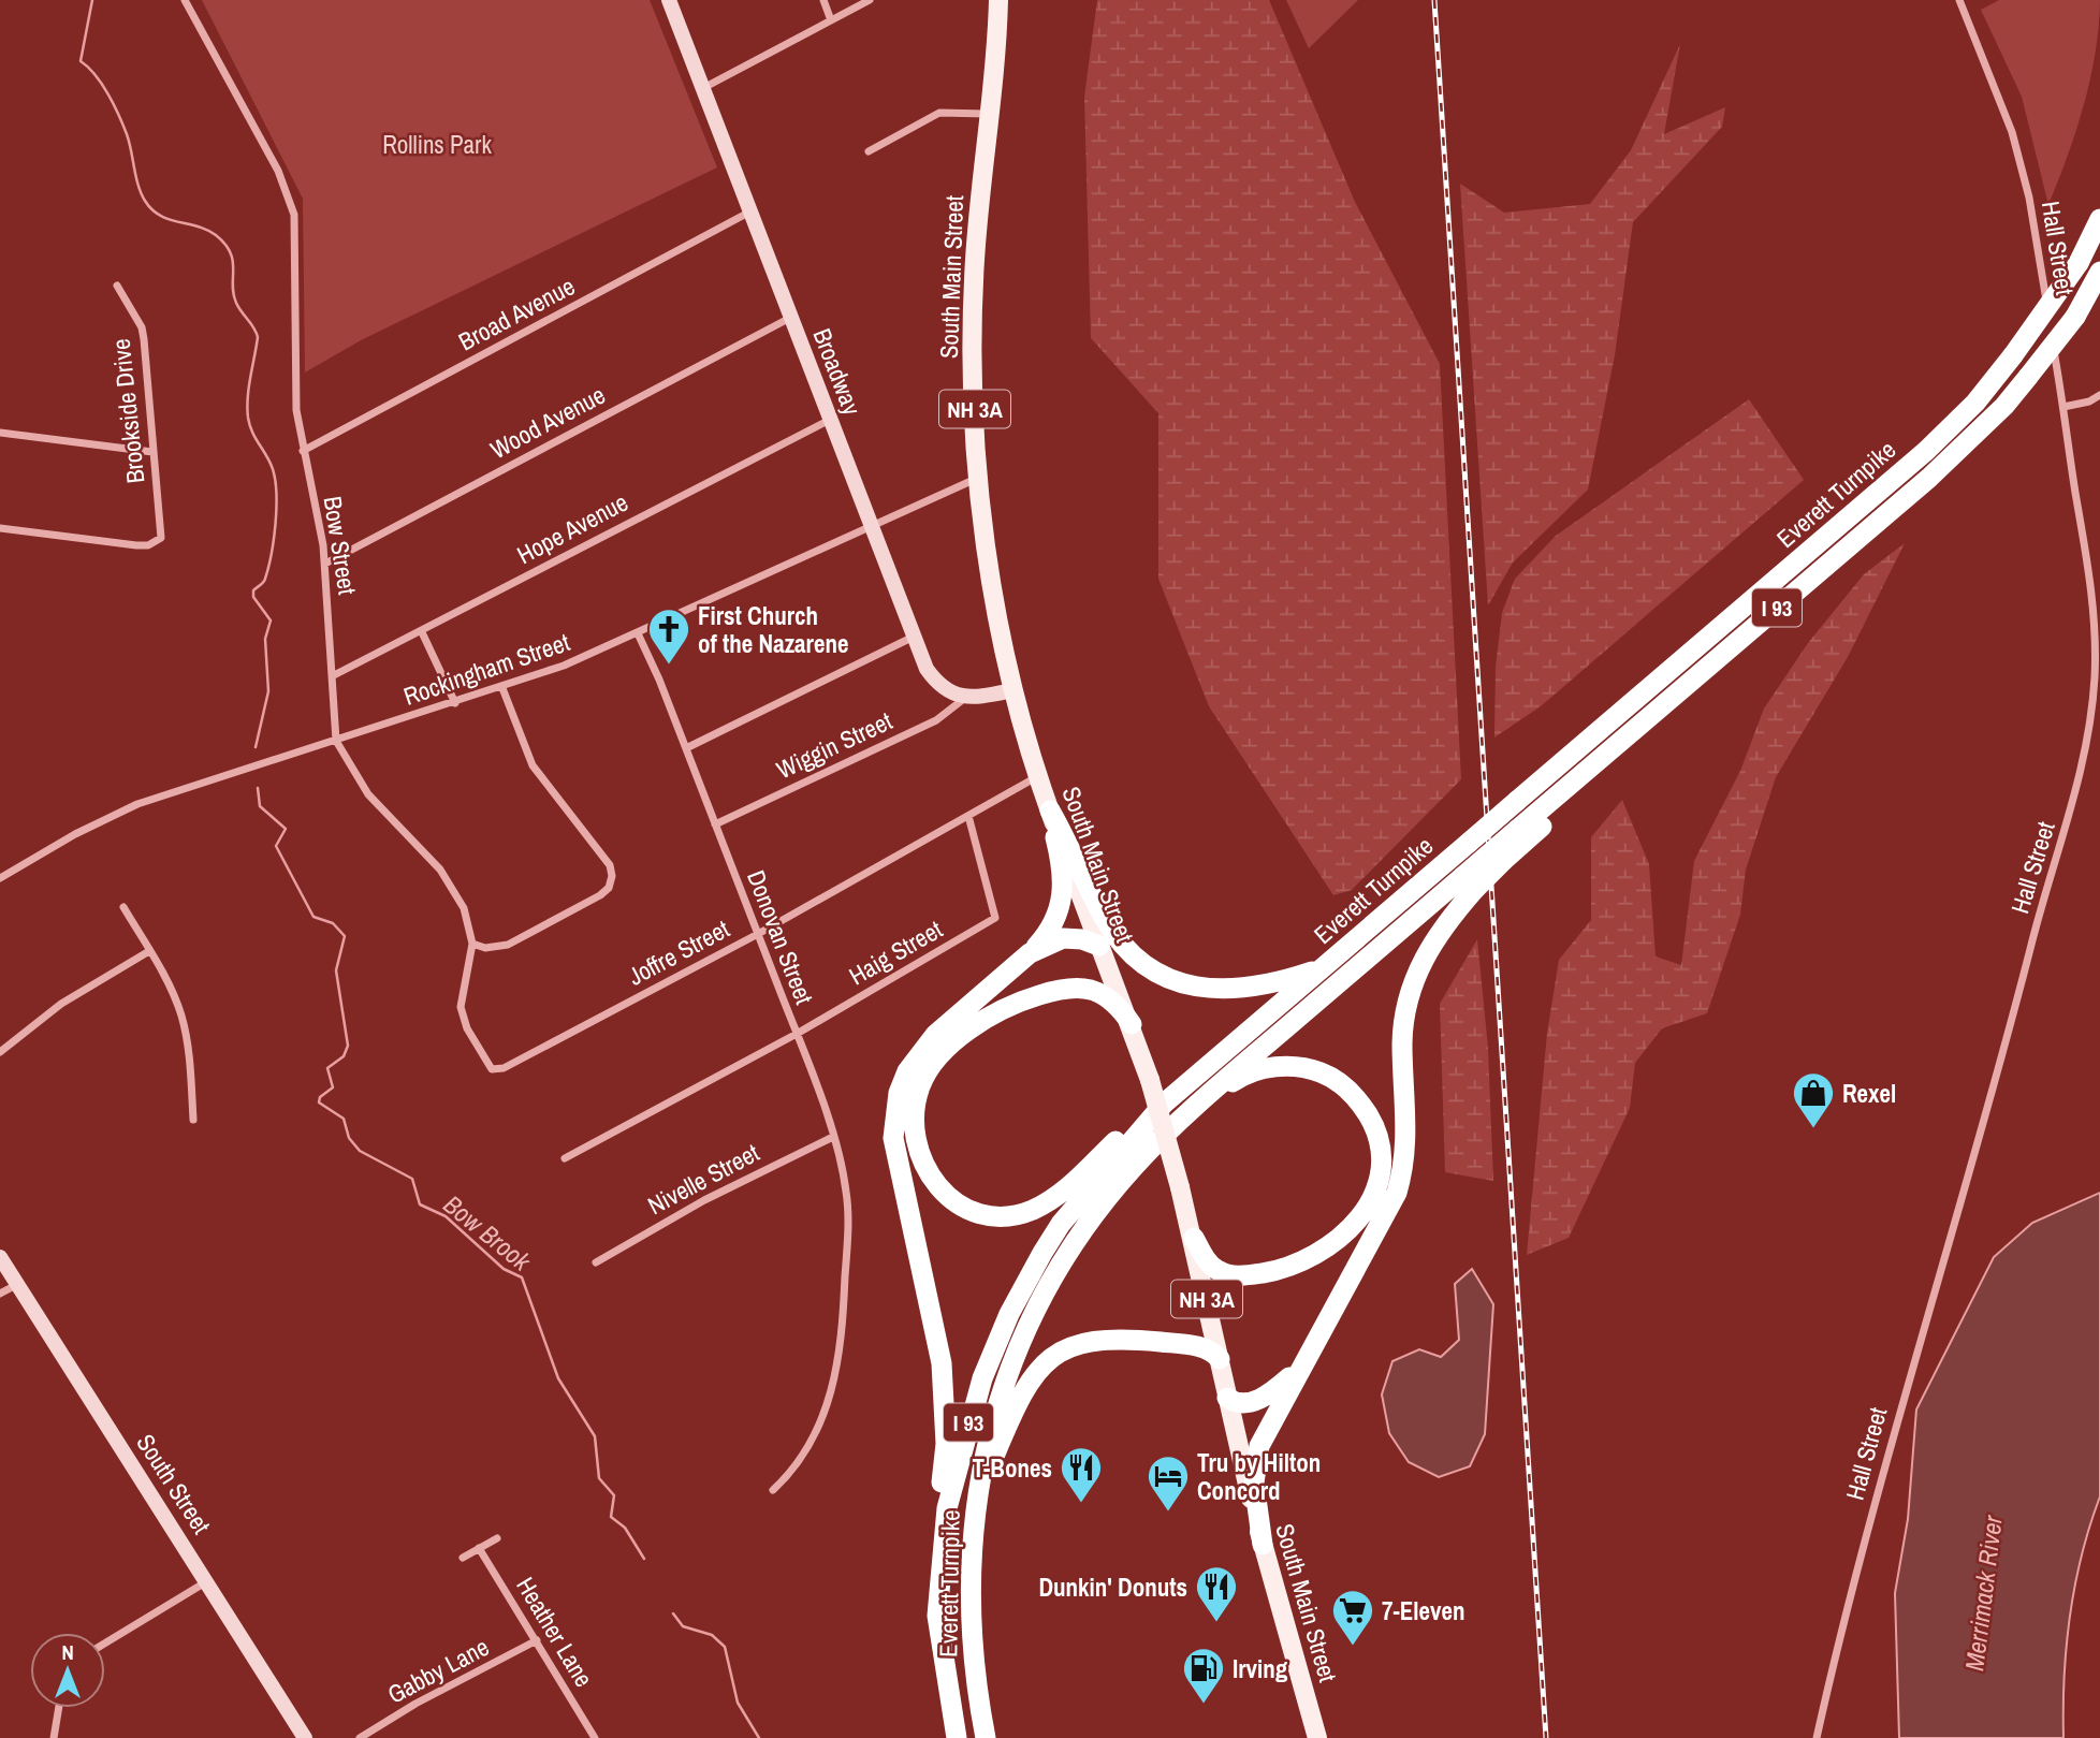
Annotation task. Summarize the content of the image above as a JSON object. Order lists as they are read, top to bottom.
{
  "streets": {
    "highway": ["Everett Turnpike", "I 93"],
    "main road": ["South Main Street", "NH 3A"],
    "street": [
      "Hall Street",
      "Broad Avenue",
      "Broadway",
      "Brookside Drive",
      "Wood Avenue",
      "Hope Avenue",
      "Bow Street",
      "Rockingham Street",
      "Wiggin Street",
      "Donovan Street",
      "Joffre Street",
      "Haig Street",
      "Nivelle Street",
      "South Street",
      "Heather Lane",
      "Gabby Lane"
    ]
  },
  "crossings": [
    ["South Main Street", "Rockingham Street"],
    ["South Main Street", "Joffre Street"],
    ["Broad Avenue", "Broadway"],
    ["Broad Avenue", "Bow Street"],
    ["Broadway", "Wood Avenue"],
    ["Broadway", "Hope Avenue"],
    ["Broadway", "Rockingham Street"],
    ["Broadway", "Wiggin Street"],
    ["Wood Avenue", "Bow Street"],
    ["Hope Avenue", "Bow Street"],
    ["Bow Street", "Rockingham Street"],
    ["Bow Street", "Joffre Street"],
    ["Rockingham Street", "Donovan Street"],
    ["Wiggin Street", "Donovan Street"],
    ["Donovan Street", "Joffre Street"],
    ["Donovan Street", "Haig Street"],
    ["Donovan Street", "Nivelle Street"],
    ["Joffre Street", "Haig Street"],
    ["Heather Lane", "Gabby Lane"]
  ],
  "water": ["Bow Brook", "Merrimack River"],
  "parks": ["Rollins Park"],
  "places": {
    "church": ["First Church of the Nazarene"],
    "shop": ["Rexel"],
    "restaurant": ["T-Bones", "Dunkin' Donuts"],
    "hotel": ["Tru by Hilton Concord"],
    "supermarket": ["7-Eleven"],
    "fuel station": ["Irving"]
  },
  "north": "top"
}
